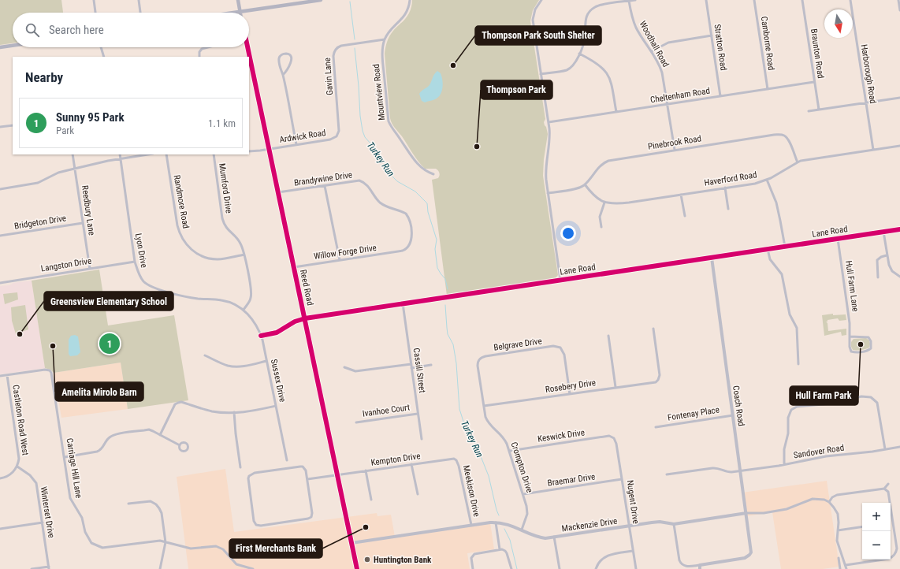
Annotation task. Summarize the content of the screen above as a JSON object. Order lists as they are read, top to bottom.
{
  "streets": {
    "main road": ["Reed Road"],
    "street": [
      "Camborne Road",
      "Woodhall Road",
      "Stratton Road",
      "Braunton Road",
      "Harborough Road",
      "Gavin Lane",
      "Mountview Road",
      "Cheltenham Road",
      "Ardwick Road",
      "Pinebrook Road",
      "Brandywine Drive",
      "Haverford Road",
      "Mumford Drive",
      "Randmore Road",
      "Reedbury Lane",
      "Bridgeton Drive",
      "Lane Road",
      "Lyon Drive",
      "Willow Forge Drive",
      "Langston Drive",
      "Hull Farm Lane",
      "Belgrave Drive",
      "Cassill Street",
      "Sussex Drive",
      "Rosebery Drive",
      "Coach Road",
      "Ivanhoe Court",
      "Fontenay Place",
      "Castleton Road West",
      "Keswick Drive",
      "Sandover Road",
      "Kempton Drive",
      "Crompton Drive",
      "Carriage Hill Lane",
      "Braemar Drive",
      "Meekison Drive",
      "Nugent Drive",
      "Winterset Drive",
      "Mackenzie Drive"
    ]
  },
  "crossings": [
    ["Camborne Road", "Cheltenham Road"],
    ["Woodhall Road", "Cheltenham Road"],
    ["Woodhall Road", "Pinebrook Road"],
    ["Stratton Road", "Cheltenham Road"],
    ["Braunton Road", "Cheltenham Road"],
    ["Harborough Road", "Haverford Road"],
    ["Gavin Lane", "Mountview Road"],
    ["Gavin Lane", "Ardwick Road"],
    ["Ardwick Road", "Reed Road"],
    ["Pinebrook Road", "Haverford Road"],
    ["Brandywine Drive", "Willow Forge Drive"],
    ["Brandywine Drive", "Reed Road"],
    ["Mumford Drive", "Randmore Road"],
    ["Mumford Drive", "Lyon Drive"],
    ["Mumford Drive", "Sussex Drive"],
    ["Reedbury Lane", "Bridgeton Drive"],
    ["Reedbury Lane", "Langston Drive"],
    ["Lane Road", "Hull Farm Lane"],
    ["Lane Road", "Reed Road"],
    ["Lane Road", "Cassill Street"],
    ["Lane Road", "Sussex Drive"],
    ["Lane Road", "Coach Road"],
    ["Lyon Drive", "Langston Drive"],
    ["Lyon Drive", "Sussex Drive"],
    ["Willow Forge Drive", "Reed Road"],
    ["Reed Road", "Kempton Drive"],
    ["Reed Road", "Mackenzie Drive"],
    ["Belgrave Drive", "Rosebery Drive"],
    ["Belgrave Drive", "Crompton Drive"],
    ["Cassill Street", "Ivanhoe Court"],
    ["Rosebery Drive", "Crompton Drive"],
    ["Coach Road", "Fontenay Place"],
    ["Coach Road", "Sandover Road"],
    ["Coach Road", "Mackenzie Drive"],
    ["Castleton Road West", "Carriage Hill Lane"],
    ["Castleton Road West", "Winterset Drive"],
    ["Keswick Drive", "Crompton Drive"],
    ["Keswick Drive", "Nugent Drive"],
    ["Kempton Drive", "Meekison Drive"],
    ["Crompton Drive", "Braemar Drive"],
    ["Crompton Drive", "Mackenzie Drive"],
    ["Braemar Drive", "Nugent Drive"],
    ["Meekison Drive", "Mackenzie Drive"],
    ["Nugent Drive", "Mackenzie Drive"]
  ],
  "water": ["Turkey Run"],
  "places": [
    "Thompson Park South Shelter",
    "Thompson Park",
    "Greensview Elementary School",
    "Hull Farm Park",
    "Amelita Mirolo Barn",
    "First Merchants Bank",
    "Huntington Bank"
  ],
  "north": "bottom",
  "page": {
    "search": "Search here",
    "heading": "Nearby",
    "list": [
      {
        "mark": "1",
        "name": "Sunny 95 Park",
        "note": "Park",
        "value": "1.1 km"
      }
    ],
    "pins": "1",
    "map_buttons": ["+", "−"]
  }
}
